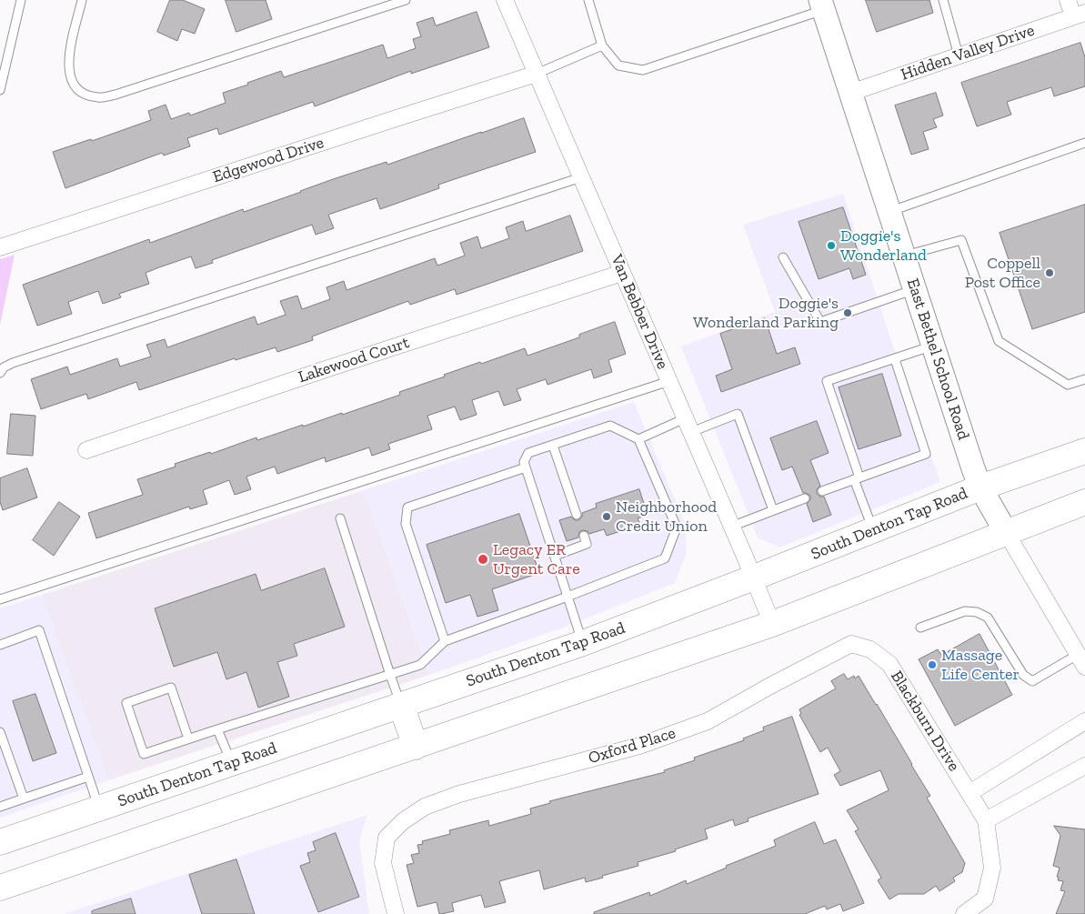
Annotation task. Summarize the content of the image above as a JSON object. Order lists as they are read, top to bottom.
{
  "streets": {
    "main road": ["South Denton Tap Road"],
    "street": [
      "Hidden Valley Drive",
      "Edgewood Drive",
      "Van Bebber Drive",
      "East Bethel School Road",
      "Lakewood Court",
      "Blackburn Drive",
      "Oxford Place"
    ]
  },
  "crossings": [
    ["Hidden Valley Drive", "East Bethel School Road"],
    ["Edgewood Drive", "Van Bebber Drive"],
    ["Van Bebber Drive", "Lakewood Court"],
    ["Van Bebber Drive", "South Denton Tap Road"],
    ["East Bethel School Road", "South Denton Tap Road"],
    ["Blackburn Drive", "Oxford Place"]
  ],
  "places": [
    "Doggie's Wonderland",
    "Coppell Post Office",
    "Doggie's Wonderland Parking",
    "Neighborhood Credit Union",
    "Legacy ER Urgent Care",
    "Massage Life Center"
  ]
}
